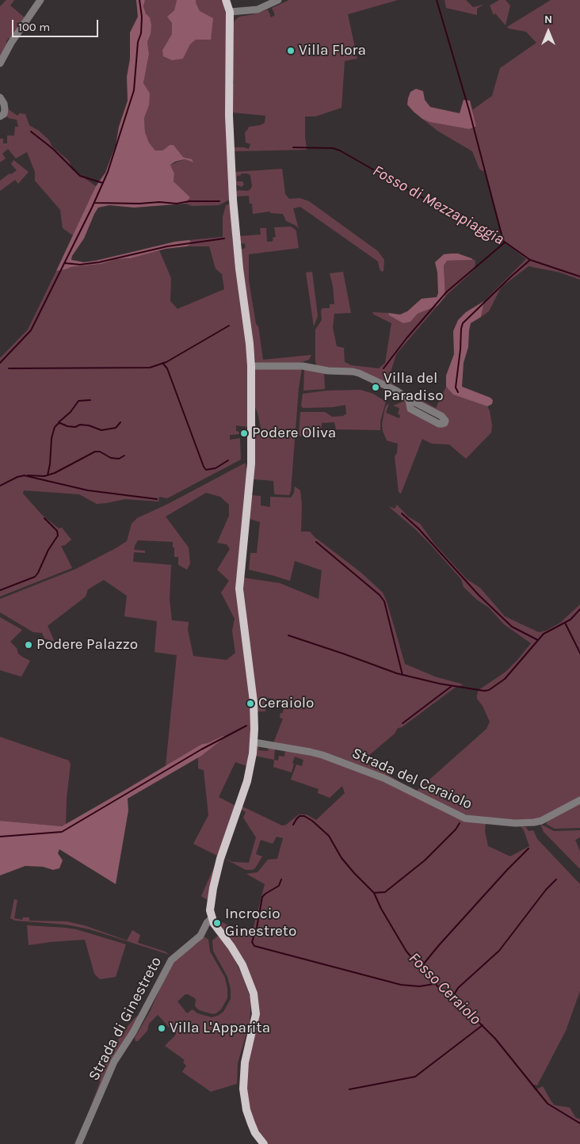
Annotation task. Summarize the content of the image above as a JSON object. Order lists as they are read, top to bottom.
{
  "streets": {
    "street": ["Strada del Ceraiolo", "Strada di Ginestreto"]
  },
  "water": ["Fosso di Mezzapiaggia", "Fosso Ceraiolo"],
  "places": [
    "Villa Flora",
    "Villa del Paradiso",
    "Podere Oliva",
    "Podere Palazzo",
    "Ceraiolo",
    "Incrocio Ginestreto",
    "Villa L'Apparita"
  ],
  "scale_bar": "100 m",
  "north": "top"
}
